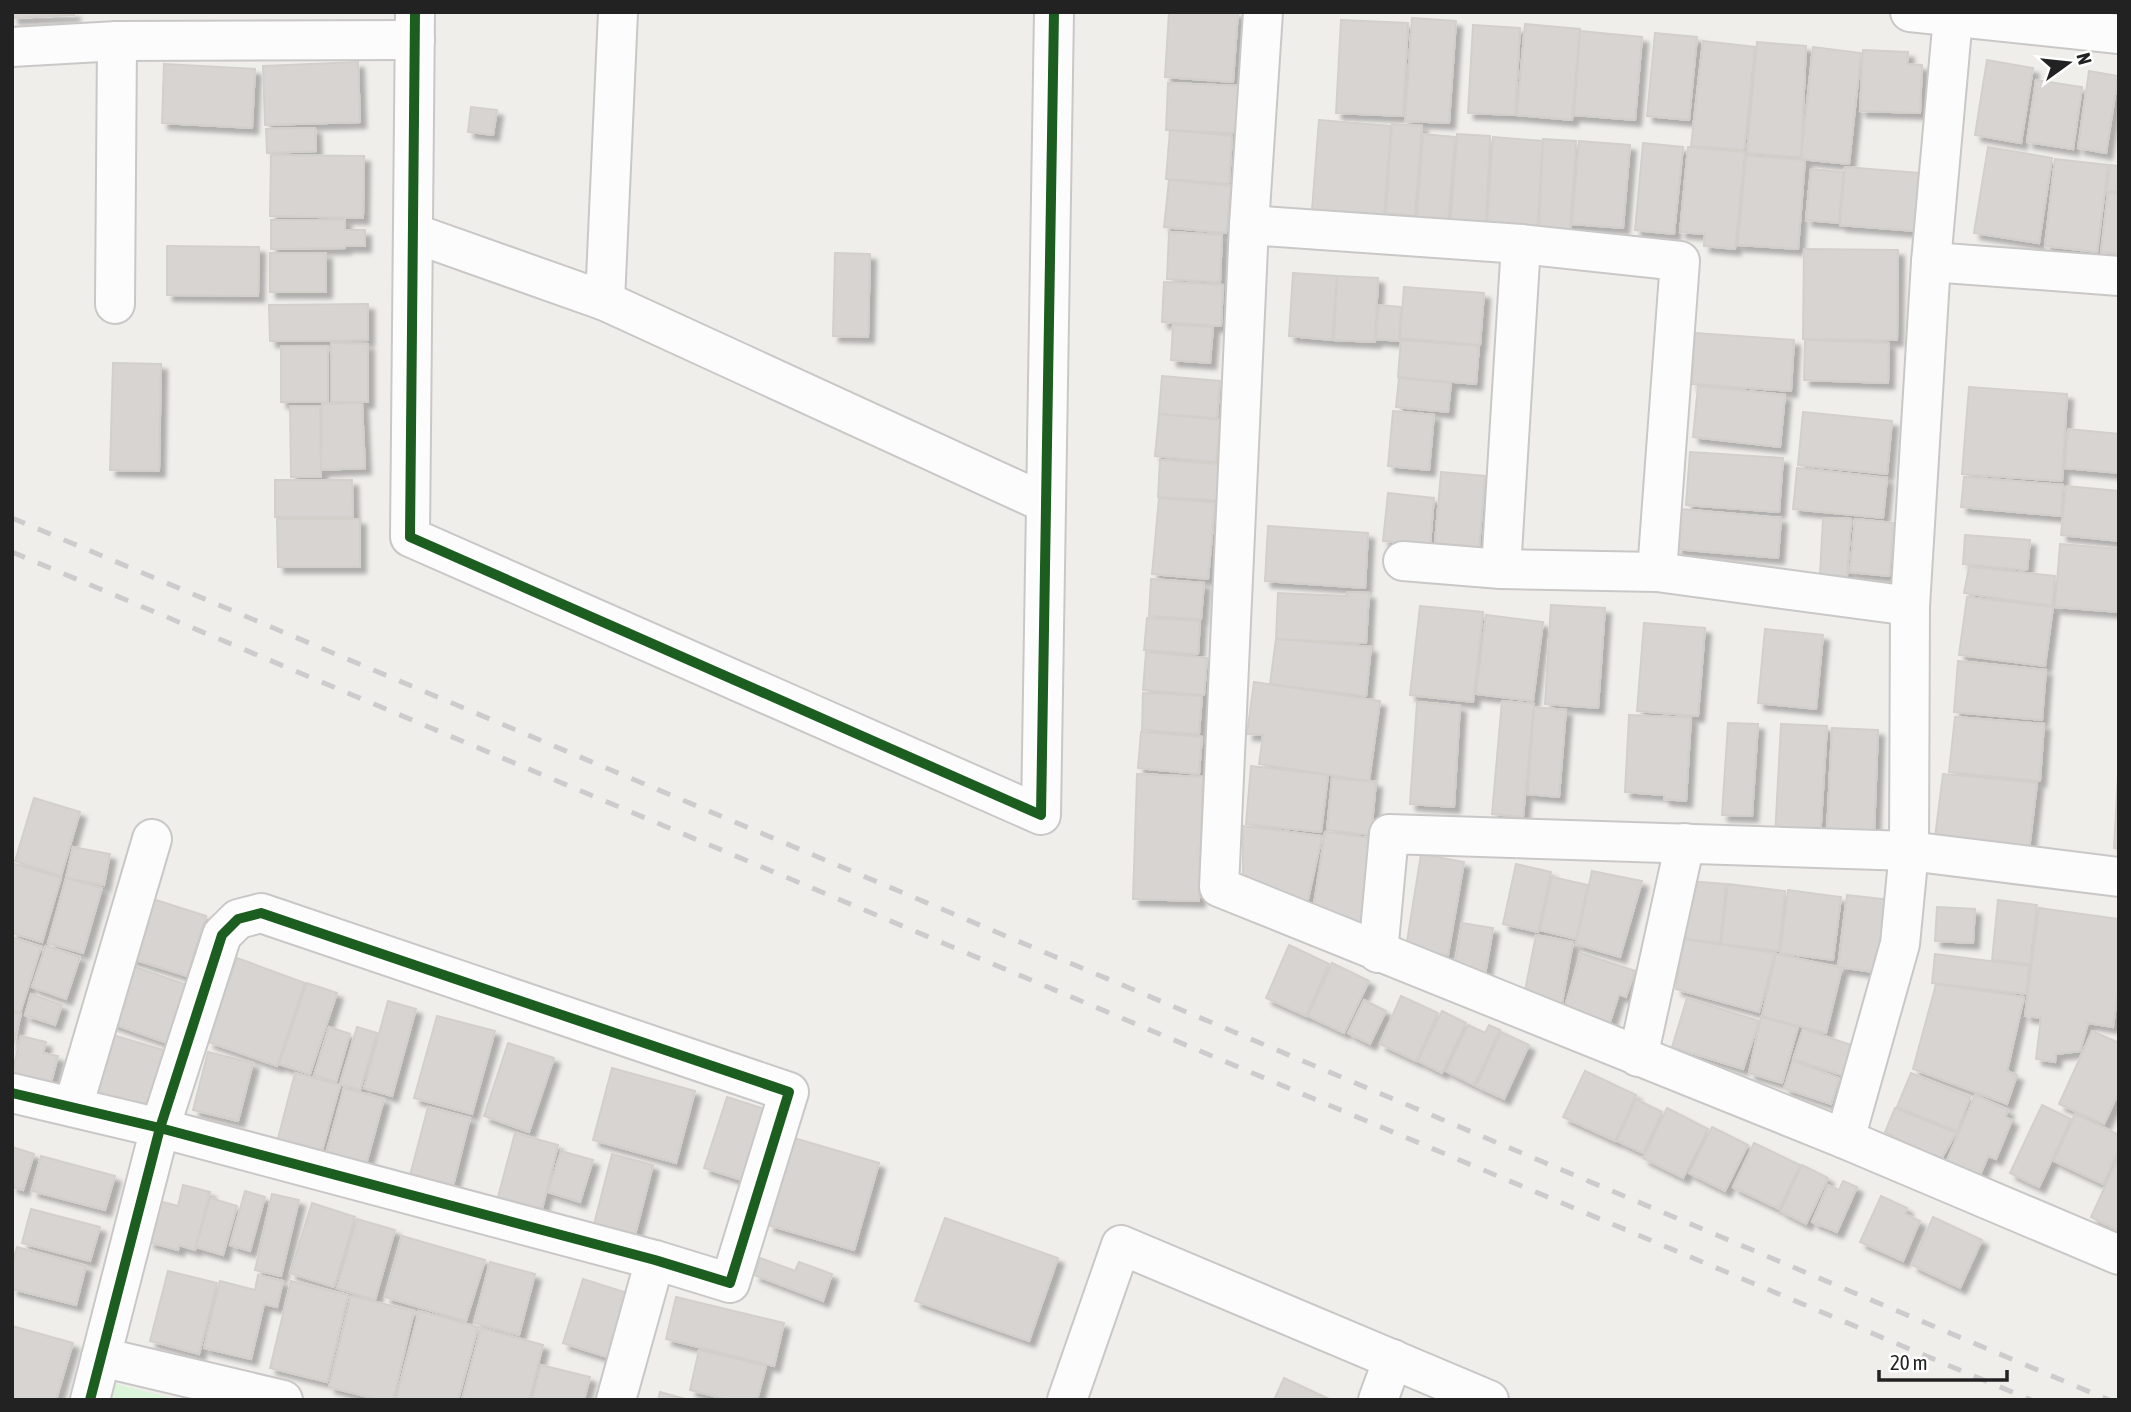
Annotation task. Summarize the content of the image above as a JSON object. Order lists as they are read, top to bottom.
{
  "scale_bar": "20 m",
  "north": "right"
}
